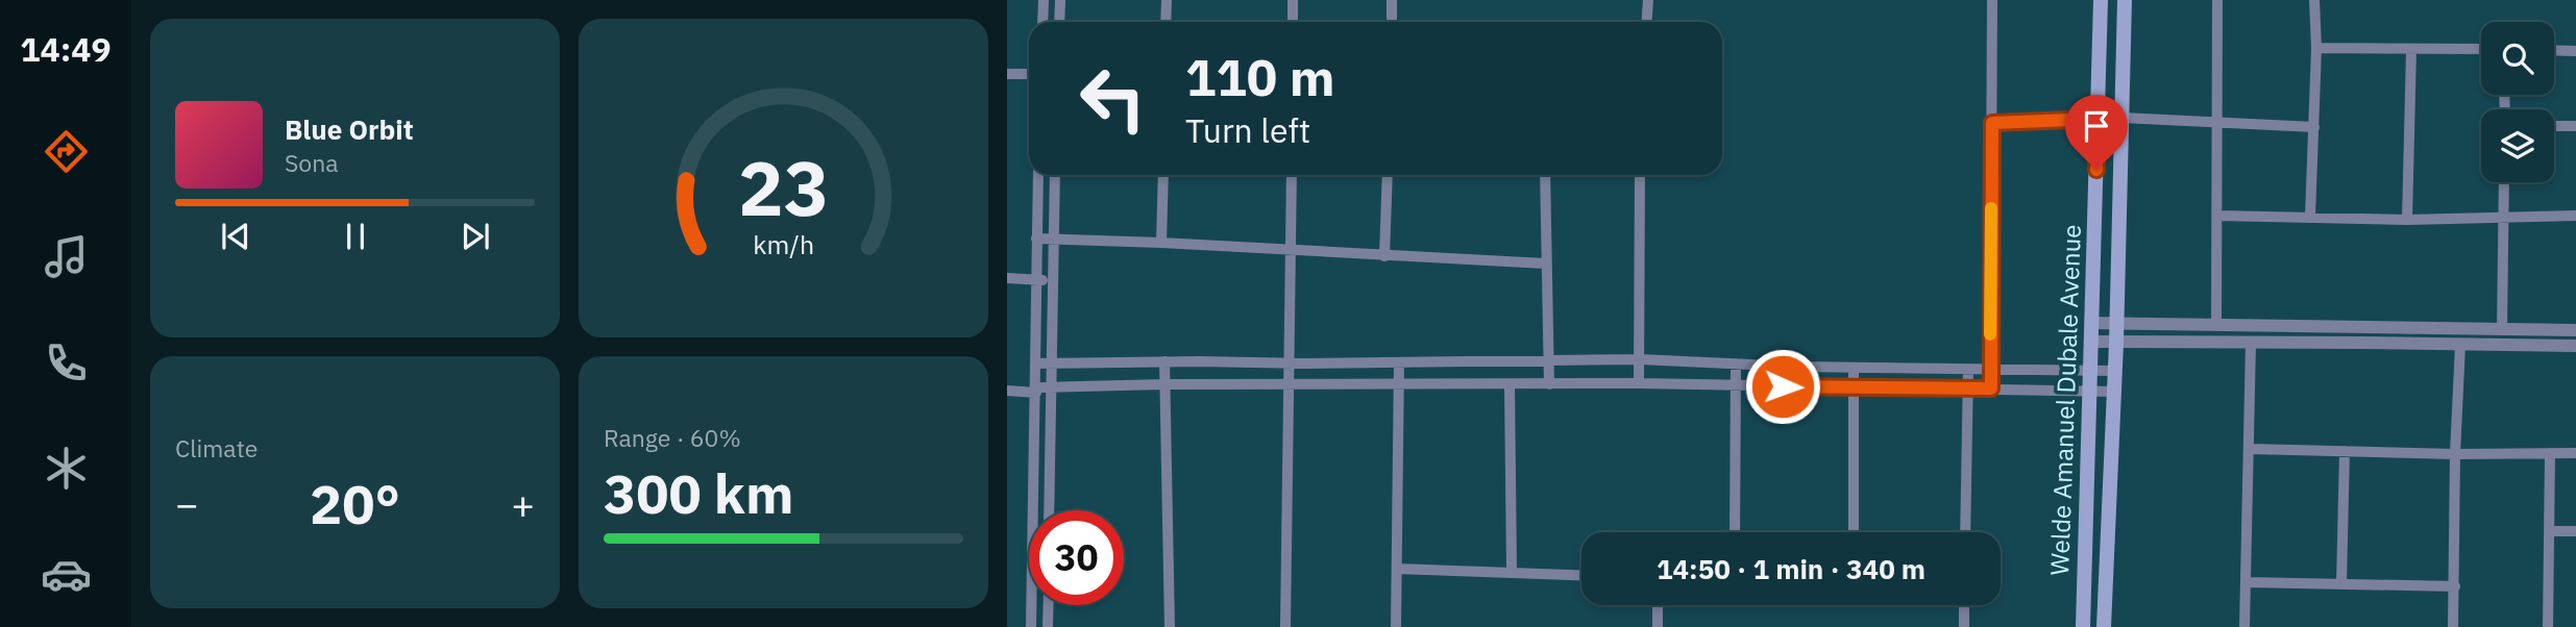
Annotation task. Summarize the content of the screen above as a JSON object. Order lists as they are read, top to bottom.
{
  "streets": {
    "main road": ["Welde Amanuel Dubale Avenue"]
  },
  "page": {
    "tabs": "14:49",
    "turn": ["110 m", "Turn left"],
    "song": ["Blue Orbit", "Sona"],
    "tile": [
      "Climate",
      ["Range · 60%", "300 km"]
    ],
    "heat": ["−", "20°", "+"],
    "limit": "30",
    "trip": "14:50 · 1 min · 340 m",
    "gauge": ["23", "km/h"]
  }
}
